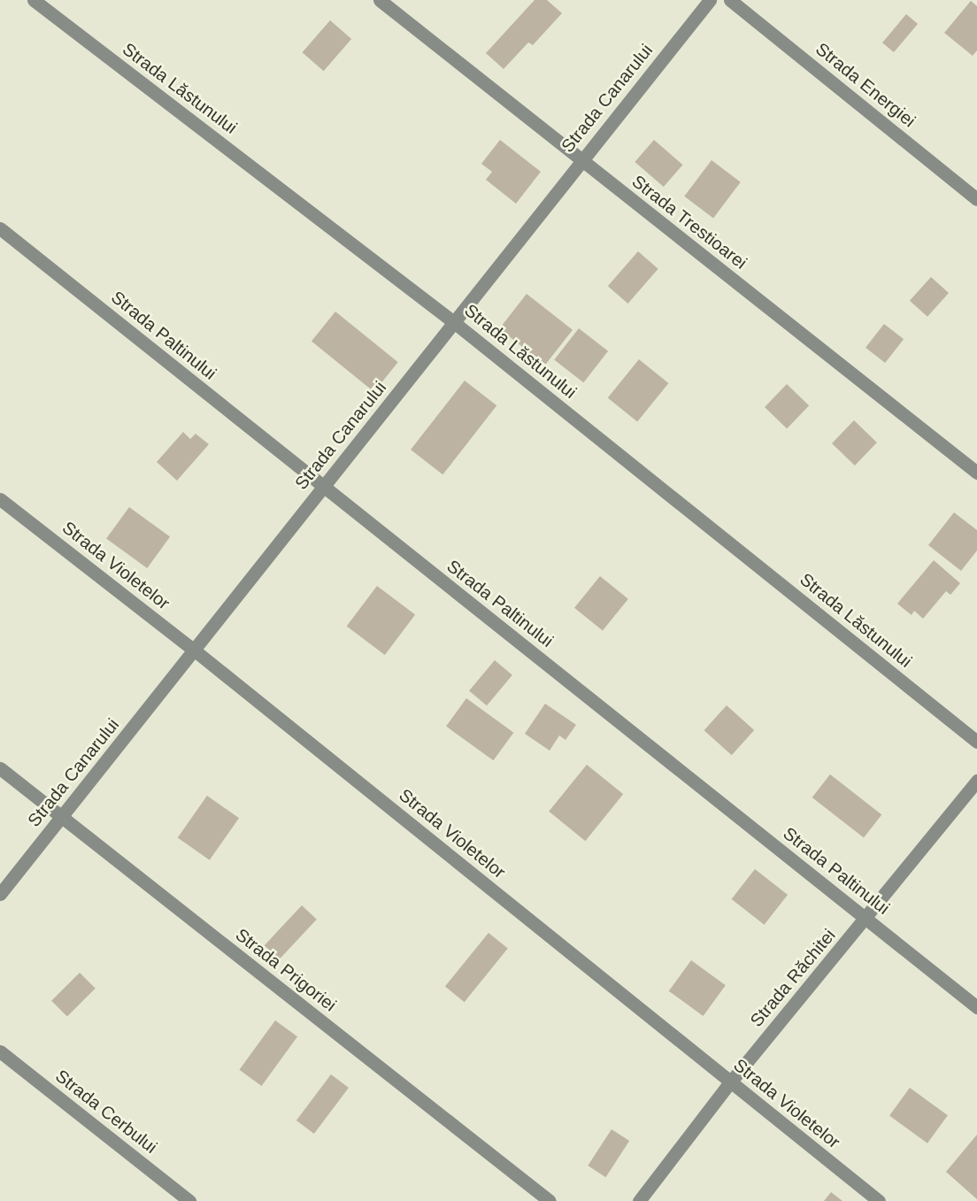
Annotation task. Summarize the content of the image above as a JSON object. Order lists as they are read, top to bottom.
{
  "streets": {
    "street": [
      "Strada Energiei",
      "Strada Lăstunului",
      "Strada Canarului",
      "Strada Trestioarei",
      "Strada Paltinului",
      "Strada Violetelor",
      "Strada Prigoriei",
      "Strada Răchitei",
      "Strada Cerbului"
    ]
  },
  "crossings": [
    ["Strada Lăstunului", "Strada Canarului"],
    ["Strada Canarului", "Strada Trestioarei"],
    ["Strada Canarului", "Strada Paltinului"],
    ["Strada Canarului", "Strada Violetelor"],
    ["Strada Canarului", "Strada Prigoriei"],
    ["Strada Paltinului", "Strada Răchitei"],
    ["Strada Violetelor", "Strada Răchitei"]
  ]
}
